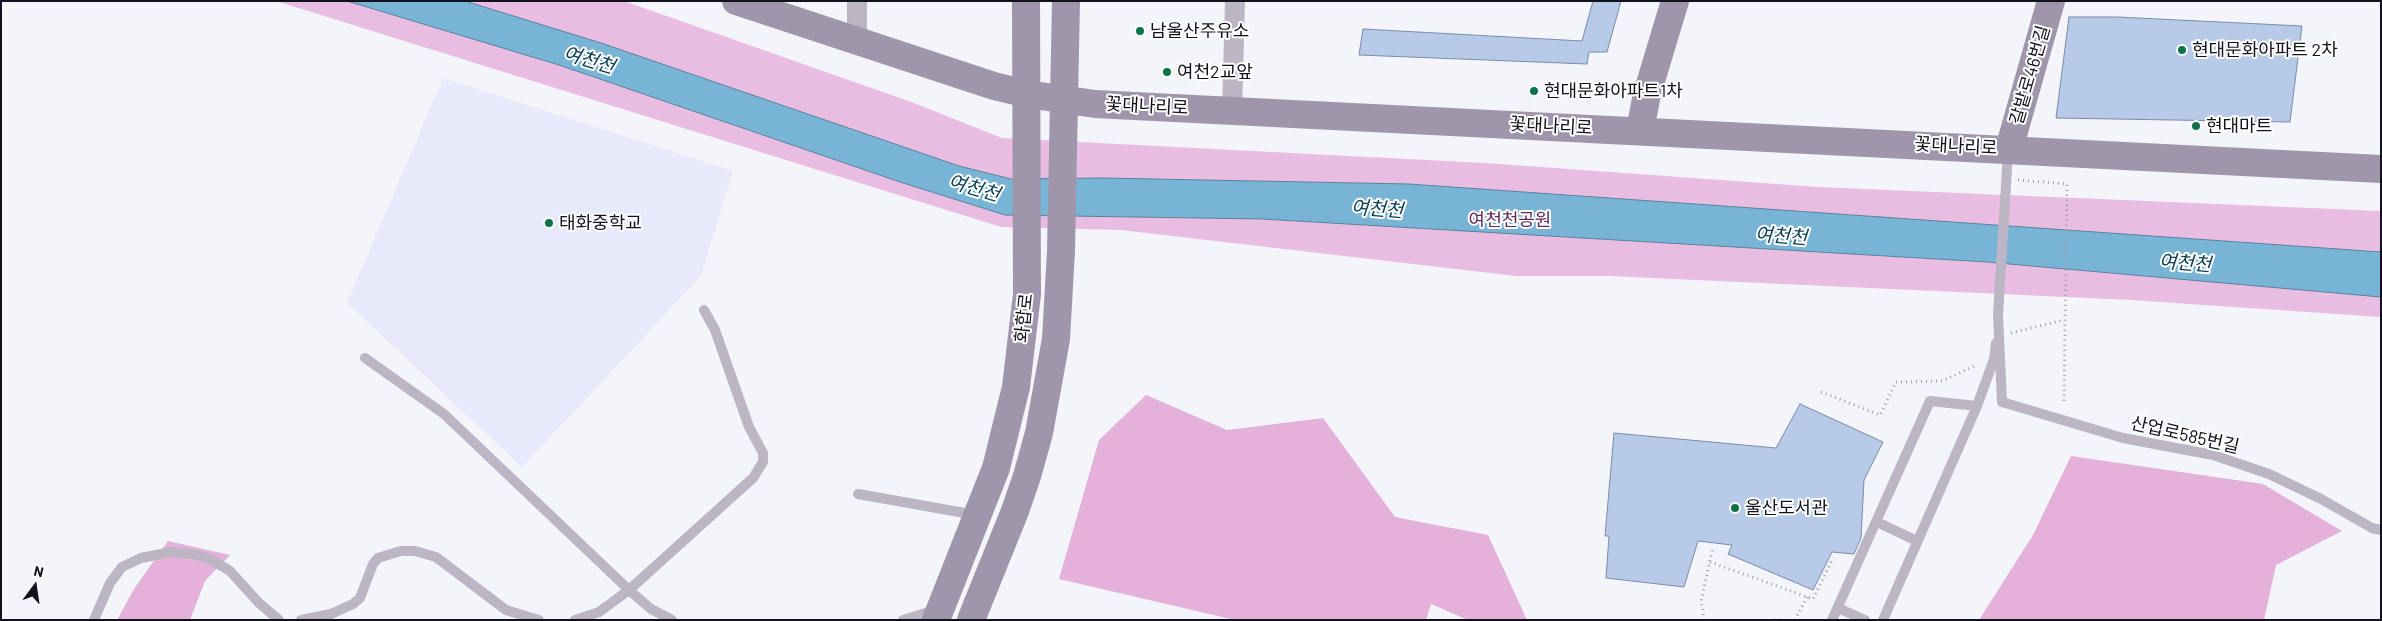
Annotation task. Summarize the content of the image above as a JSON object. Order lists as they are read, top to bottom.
{
  "streets": {
    "main road": ["갈밭로46번길", "꽃대나리로", "화합로"],
    "lane": ["산업로585번길"]
  },
  "crossings": [
    ["갈밭로46번길", "꽃대나리로"],
    ["꽃대나리로", "화합로"]
  ],
  "water": ["여천천"],
  "parks": ["여천천공원"],
  "places": [
    "남울산주유소",
    "현대문화아파트 2차",
    "여천2교앞",
    "현대문화아파트1차",
    "현대마트",
    "태화중학교",
    "울산도서관"
  ],
  "north": "top"
}
